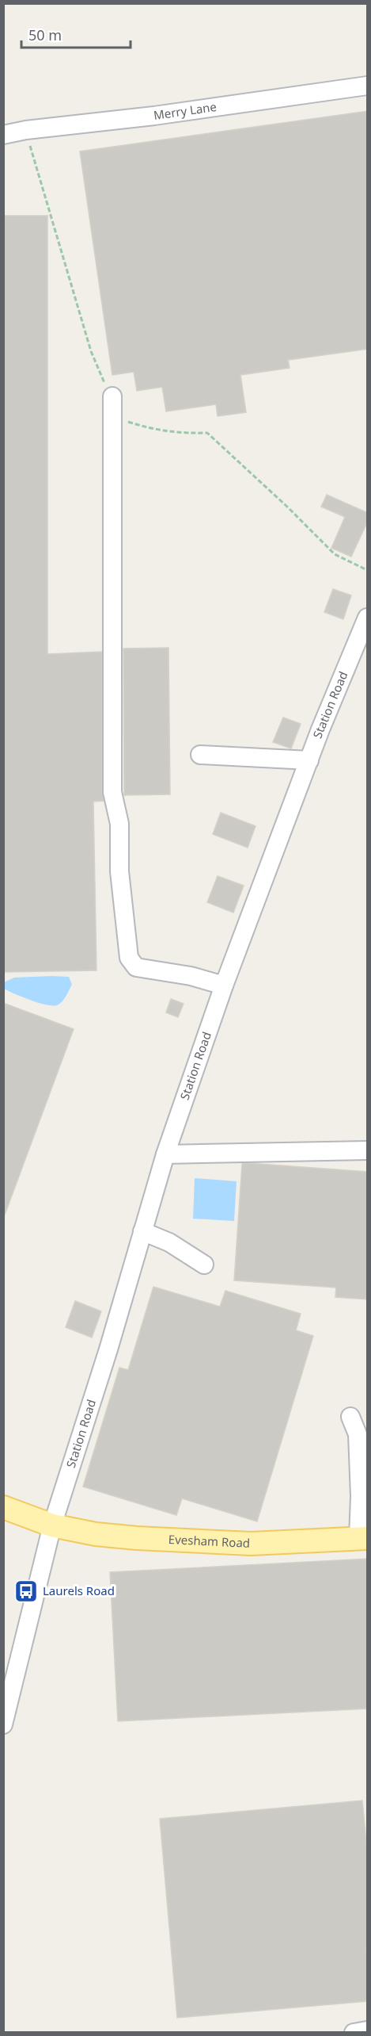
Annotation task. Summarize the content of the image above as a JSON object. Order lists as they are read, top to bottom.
{
  "streets": {
    "main road": ["Evesham Road"],
    "street": ["Merry Lane", "Station Road"]
  },
  "crossings": [
    ["Station Road", "Evesham Road"]
  ],
  "places": {
    "bus stop": ["Laurels Road"]
  },
  "scale_bar": "50 m"
}
